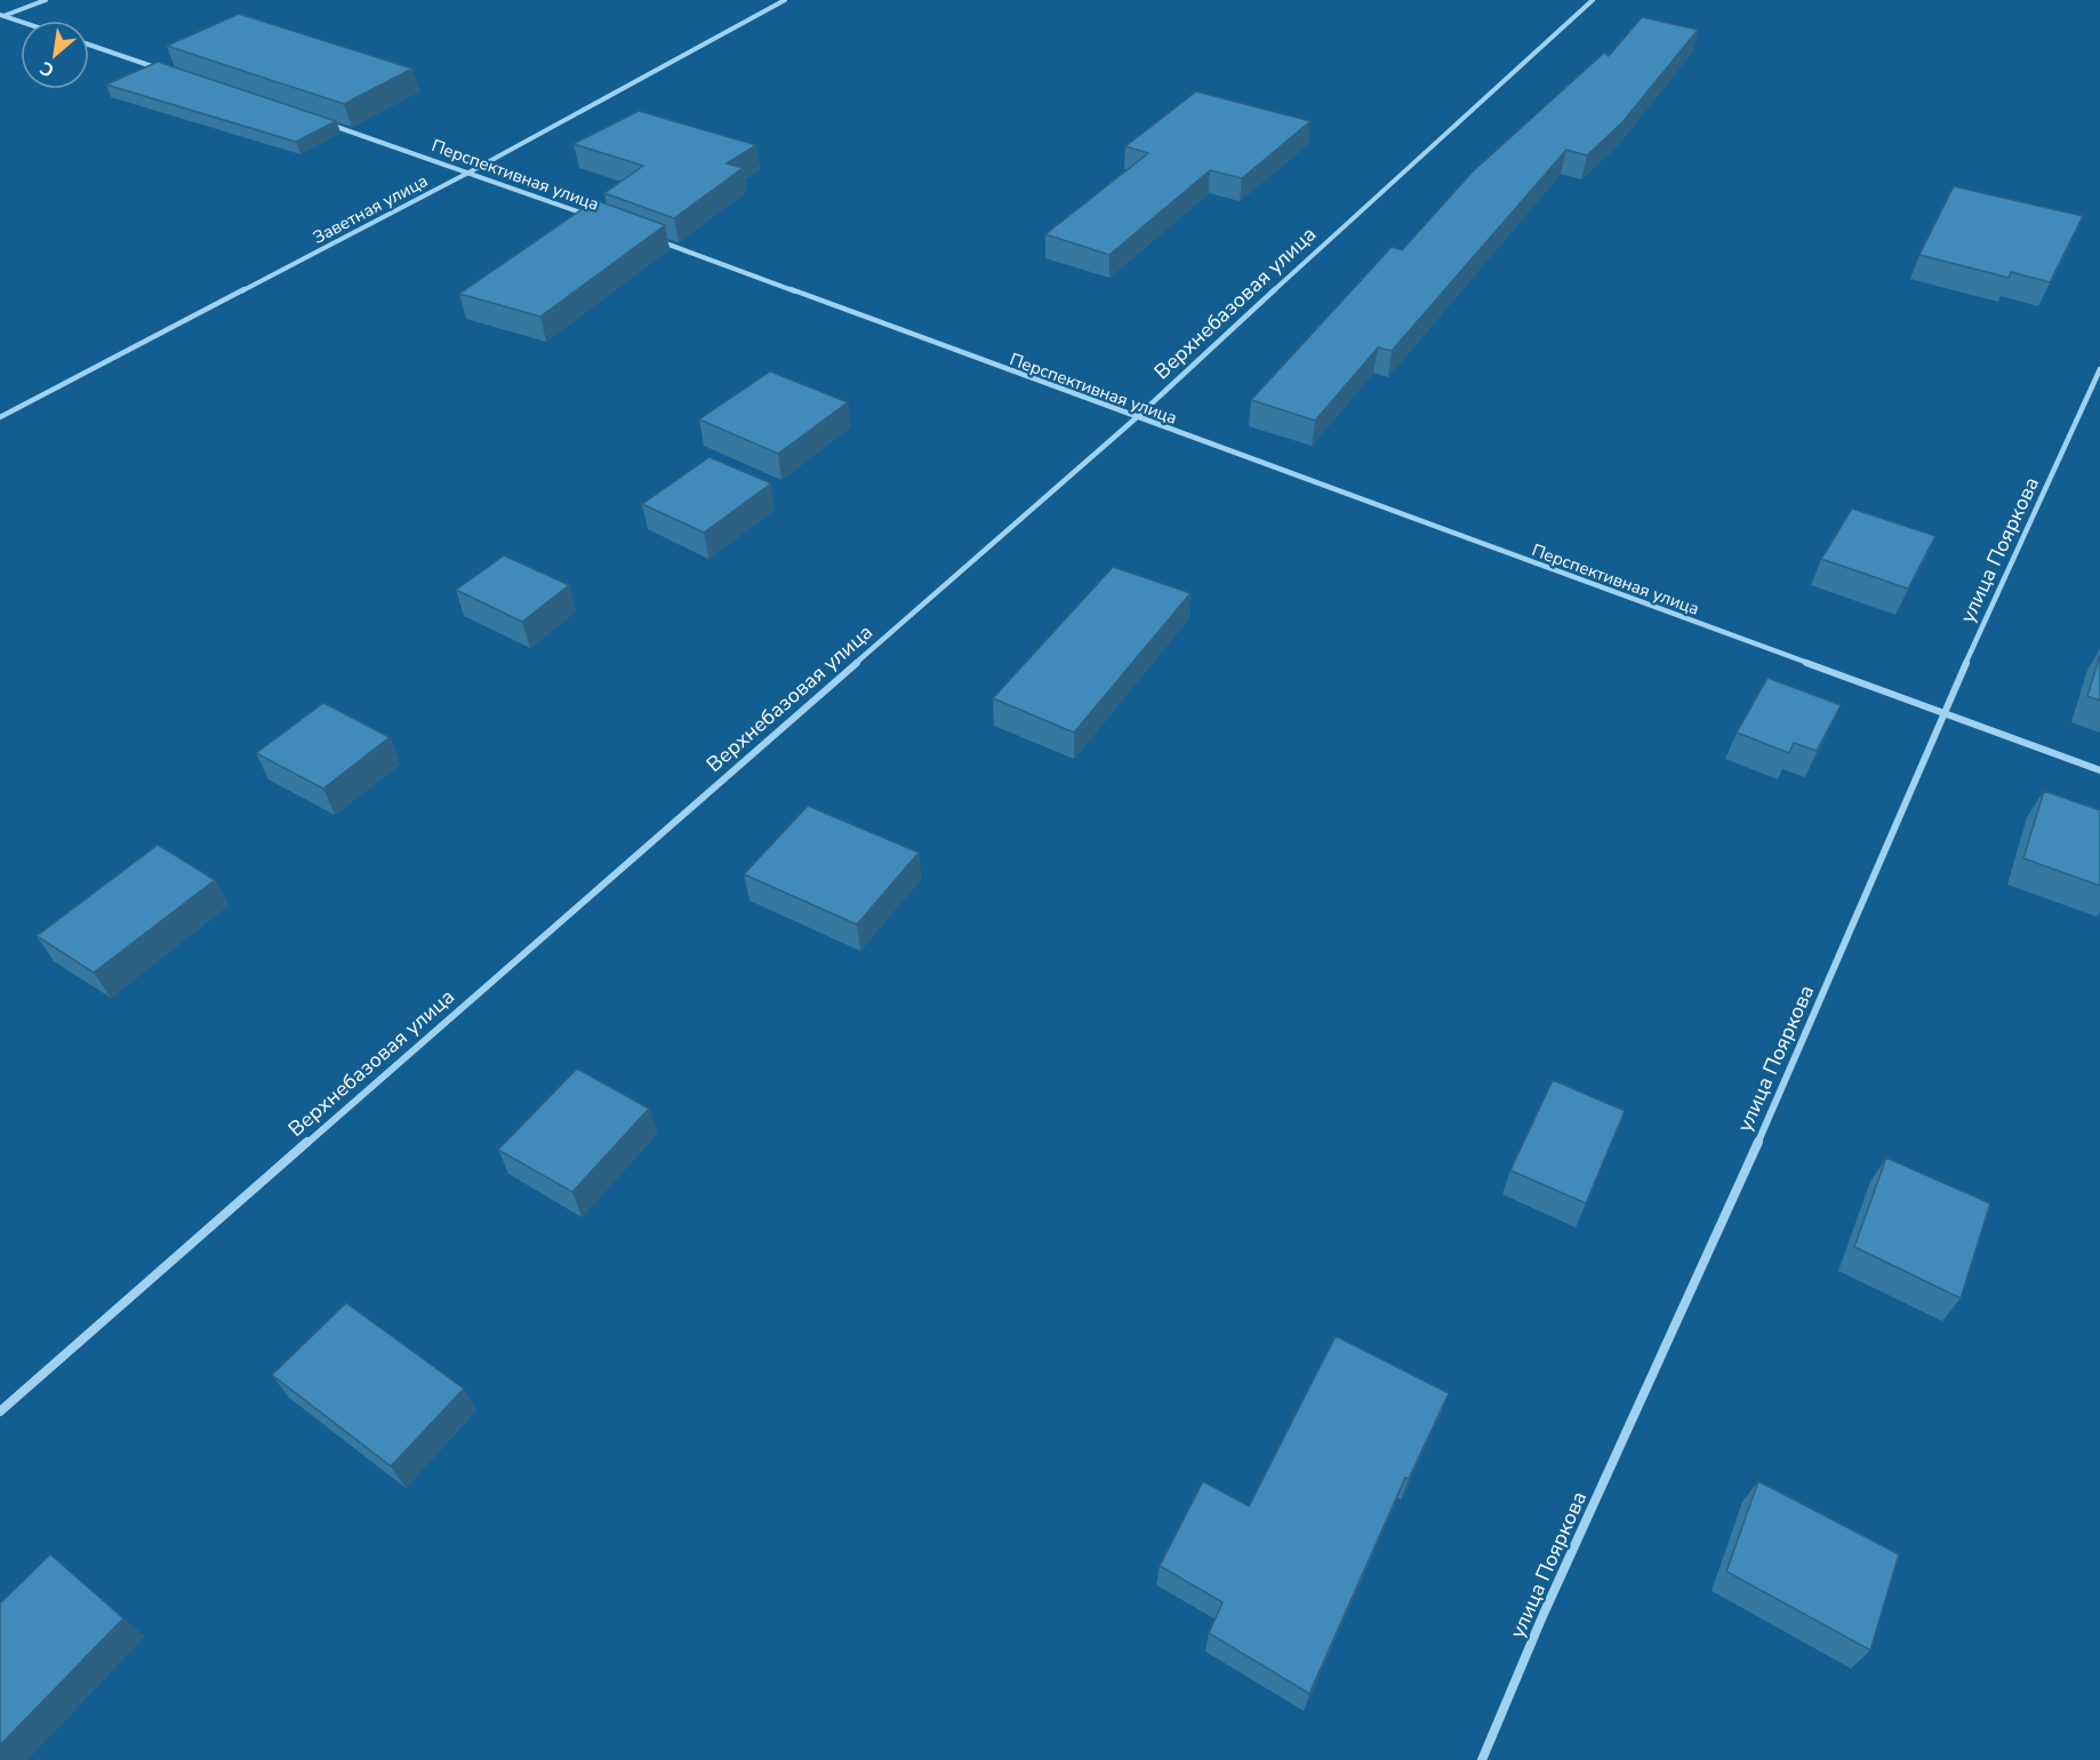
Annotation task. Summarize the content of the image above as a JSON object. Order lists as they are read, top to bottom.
{
  "streets": {
    "street": [
      "Перспективная улица",
      "Заветная улица",
      "Верхнебазовая улица",
      "улица Пояркова"
    ]
  },
  "crossings": [
    ["Перспективная улица", "Заветная улица"],
    ["Перспективная улица", "Верхнебазовая улица"],
    ["Перспективная улица", "улица Пояркова"]
  ],
  "north": "bottom left"
}
